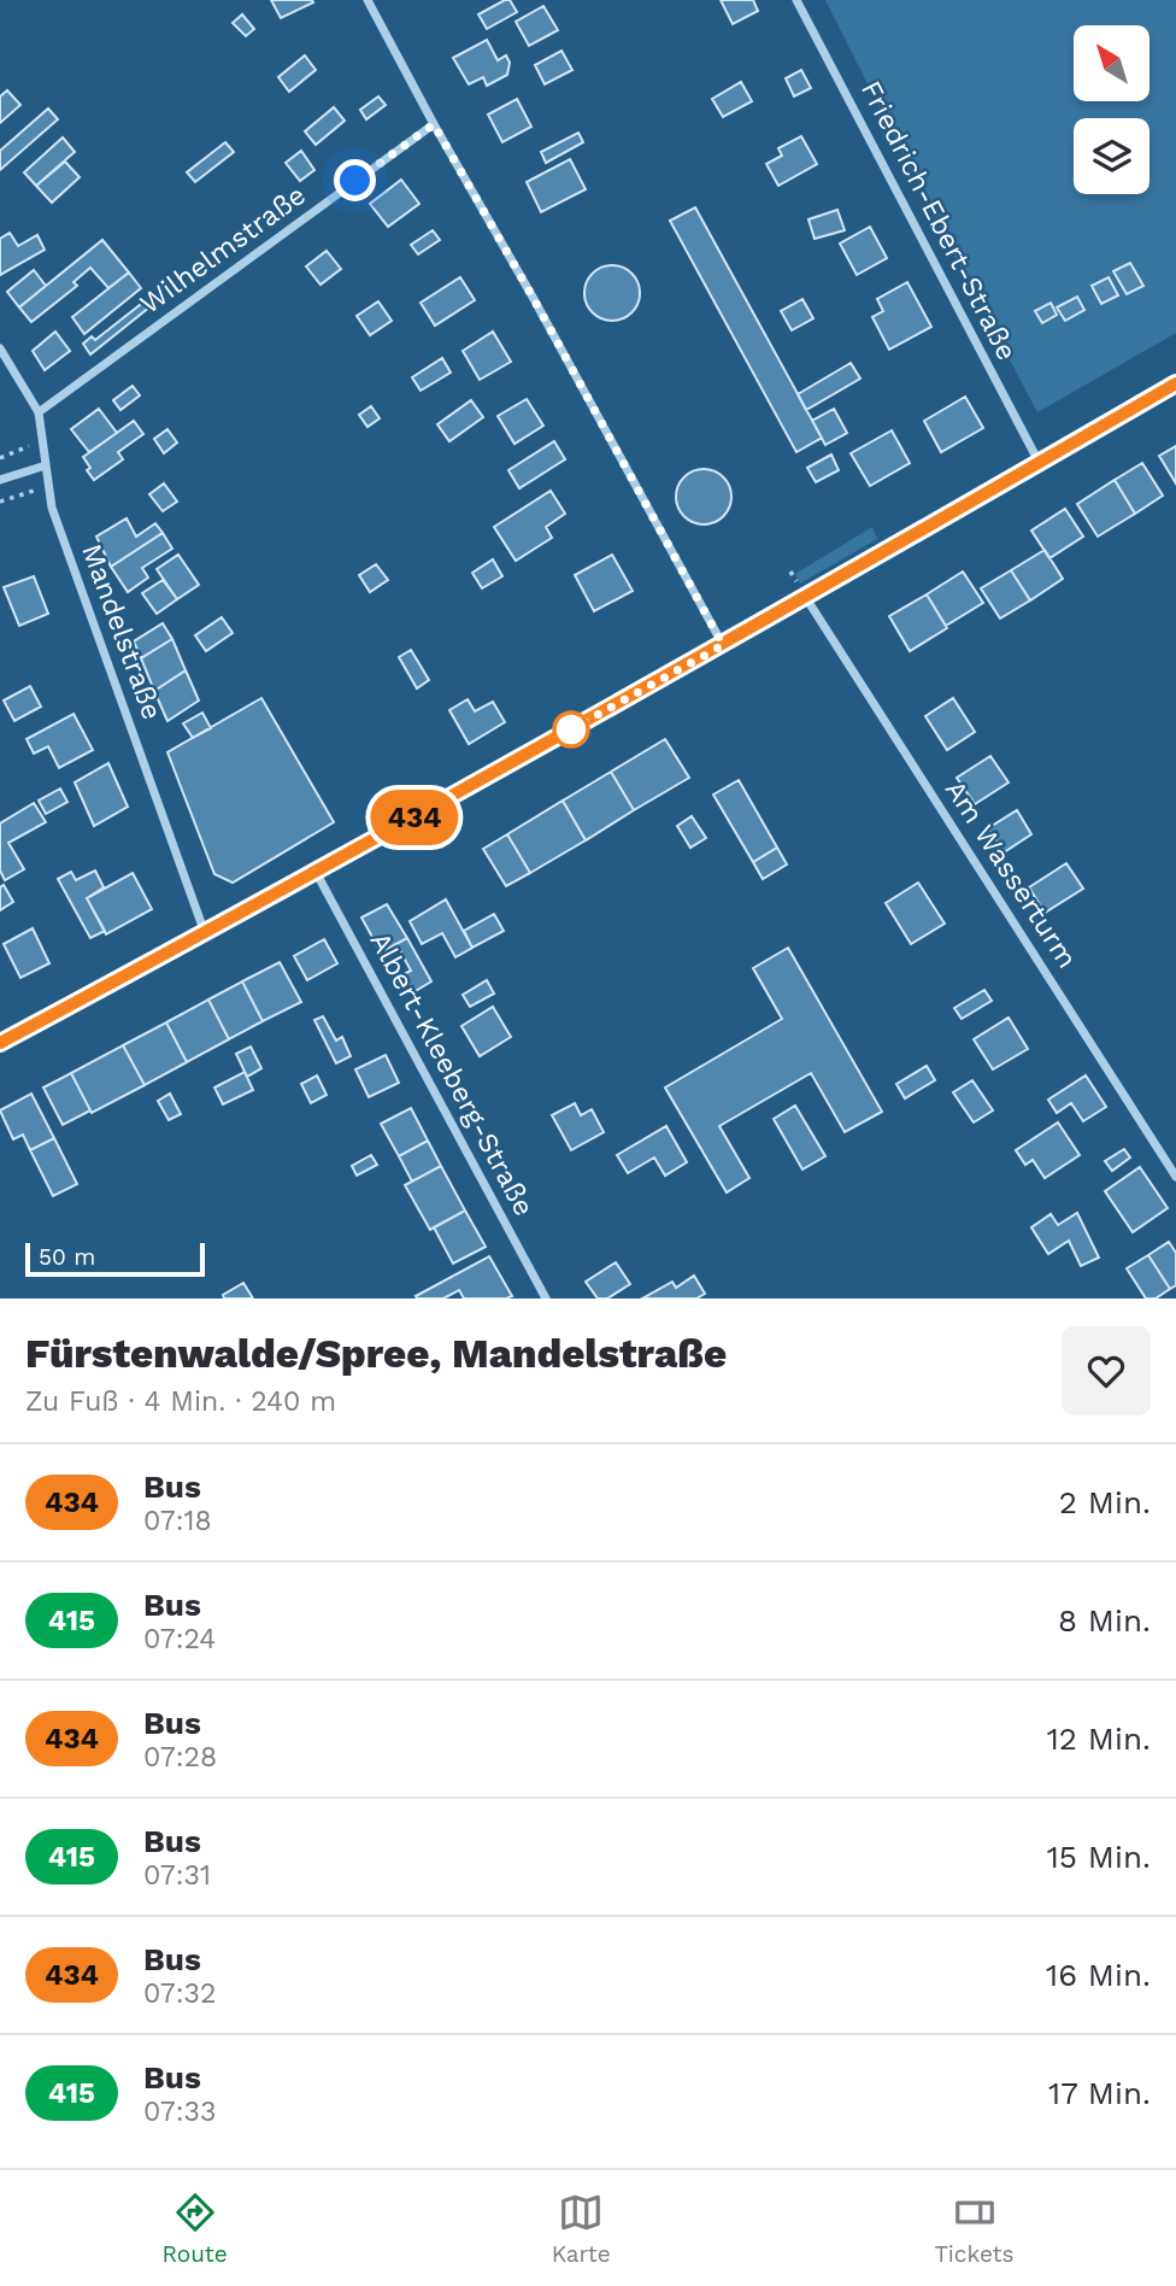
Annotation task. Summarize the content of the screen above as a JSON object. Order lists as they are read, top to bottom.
{
  "streets": {
    "street": [
      "Friedrich-Ebert-Straße",
      "Wilhelmstraße",
      "Mandelstraße",
      "Am Wasserturm",
      "Albert-Kleeberg-Straße"
    ]
  },
  "crossings": [
    ["Wilhelmstraße", "Mandelstraße"]
  ],
  "lines": ["bus line 434"],
  "scale_bar": "50 m",
  "north": "top left",
  "page": {
    "on_map": "434",
    "scale": "50 m",
    "heading": ["Fürstenwalde/Spree, Mandelstraße", "Zu Fuß · 4 Min. · 240 m"],
    "list": [
      {
        "mark": "434",
        "name": "Bus",
        "note": "07:18",
        "value": "2 Min."
      },
      {
        "mark": "415",
        "name": "Bus",
        "note": "07:24",
        "value": "8 Min."
      },
      {
        "mark": "434",
        "name": "Bus",
        "note": "07:28",
        "value": "12 Min."
      },
      {
        "mark": "415",
        "name": "Bus",
        "note": "07:31",
        "value": "15 Min."
      },
      {
        "mark": "434",
        "name": "Bus",
        "note": "07:32",
        "value": "16 Min."
      },
      {
        "mark": "415",
        "name": "Bus",
        "note": "07:33",
        "value": "17 Min."
      }
    ],
    "tabs": ["Route", "Karte", "Tickets"]
  }
}
